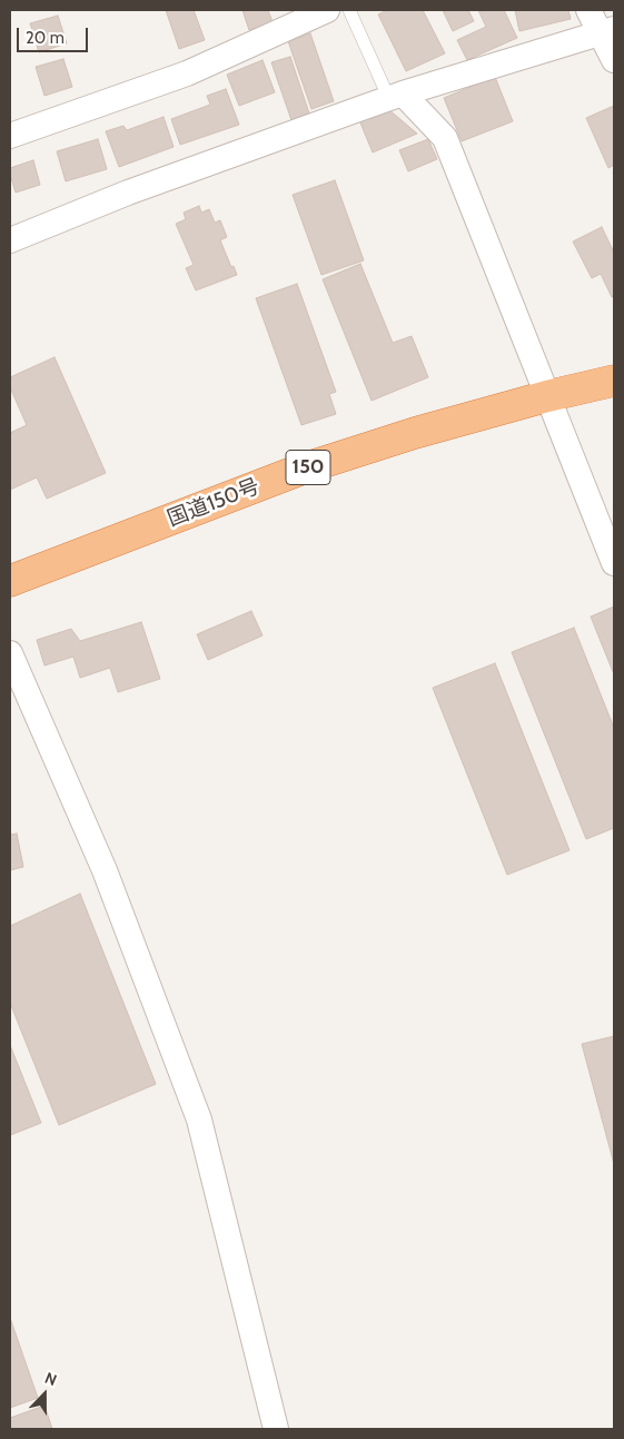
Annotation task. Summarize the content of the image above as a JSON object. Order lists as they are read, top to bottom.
{
  "streets": {
    "highway": ["150", "国道150号"]
  },
  "scale_bar": "20 m",
  "north": "top"
}
